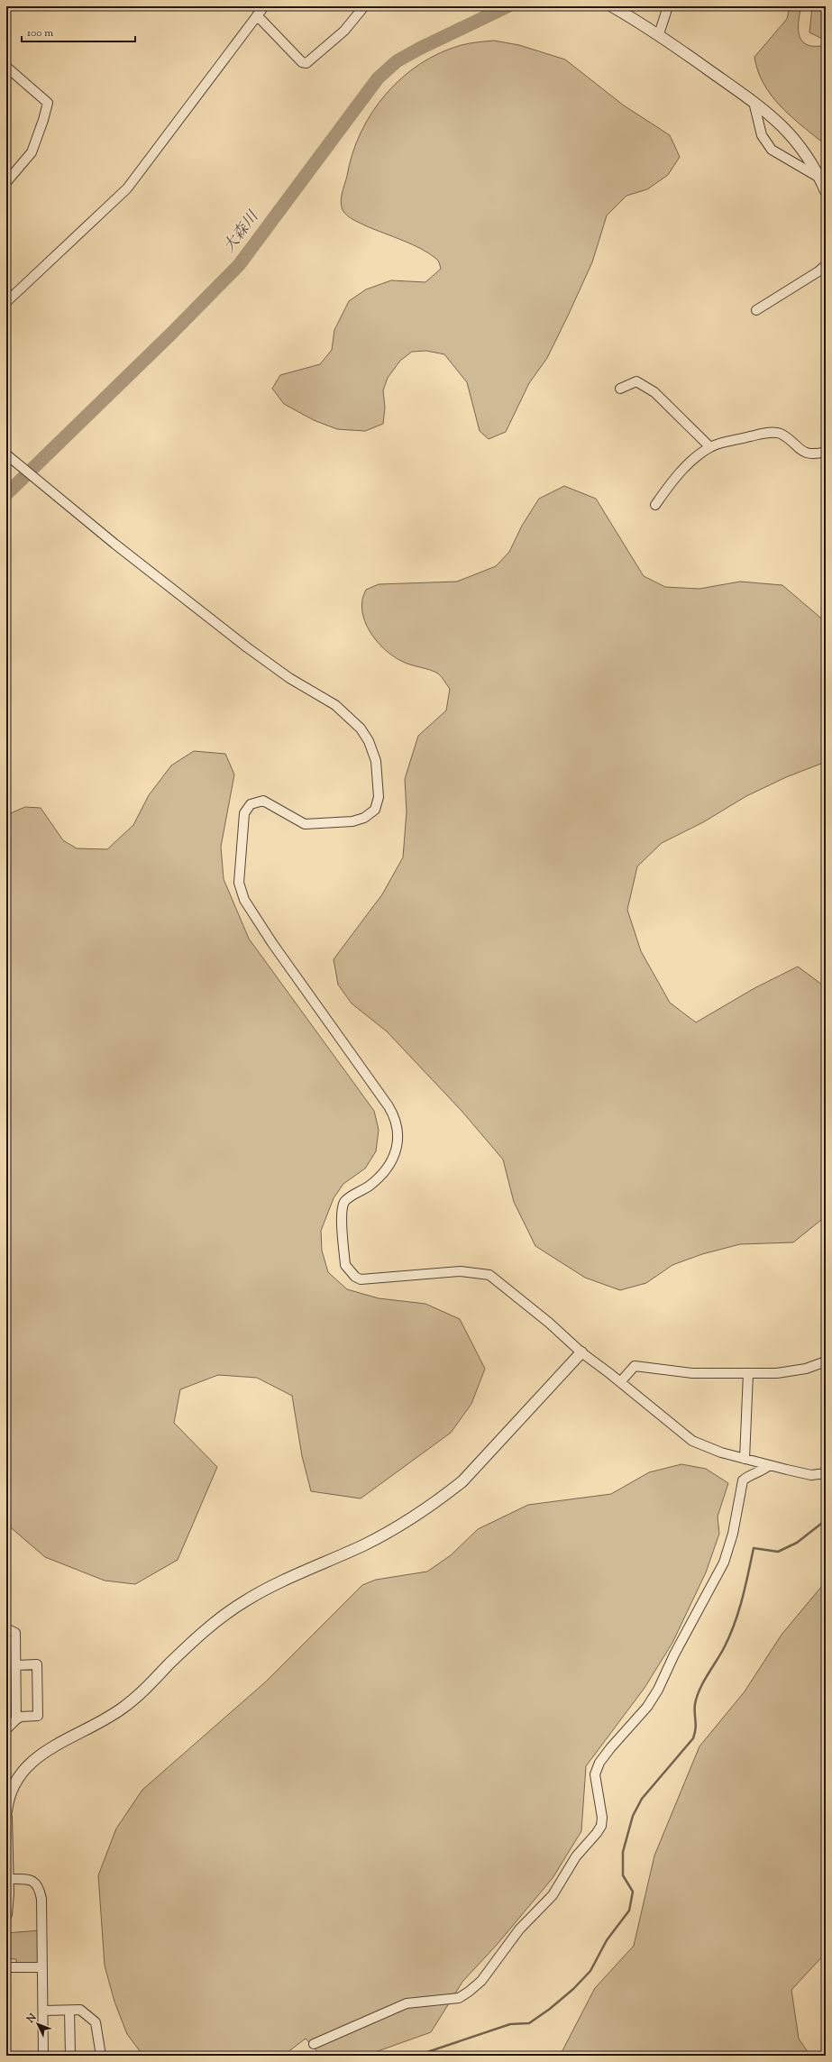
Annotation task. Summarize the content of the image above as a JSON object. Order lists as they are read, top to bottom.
{
  "water": ["大森川"],
  "scale_bar": "100 m",
  "north": "top left"
}
